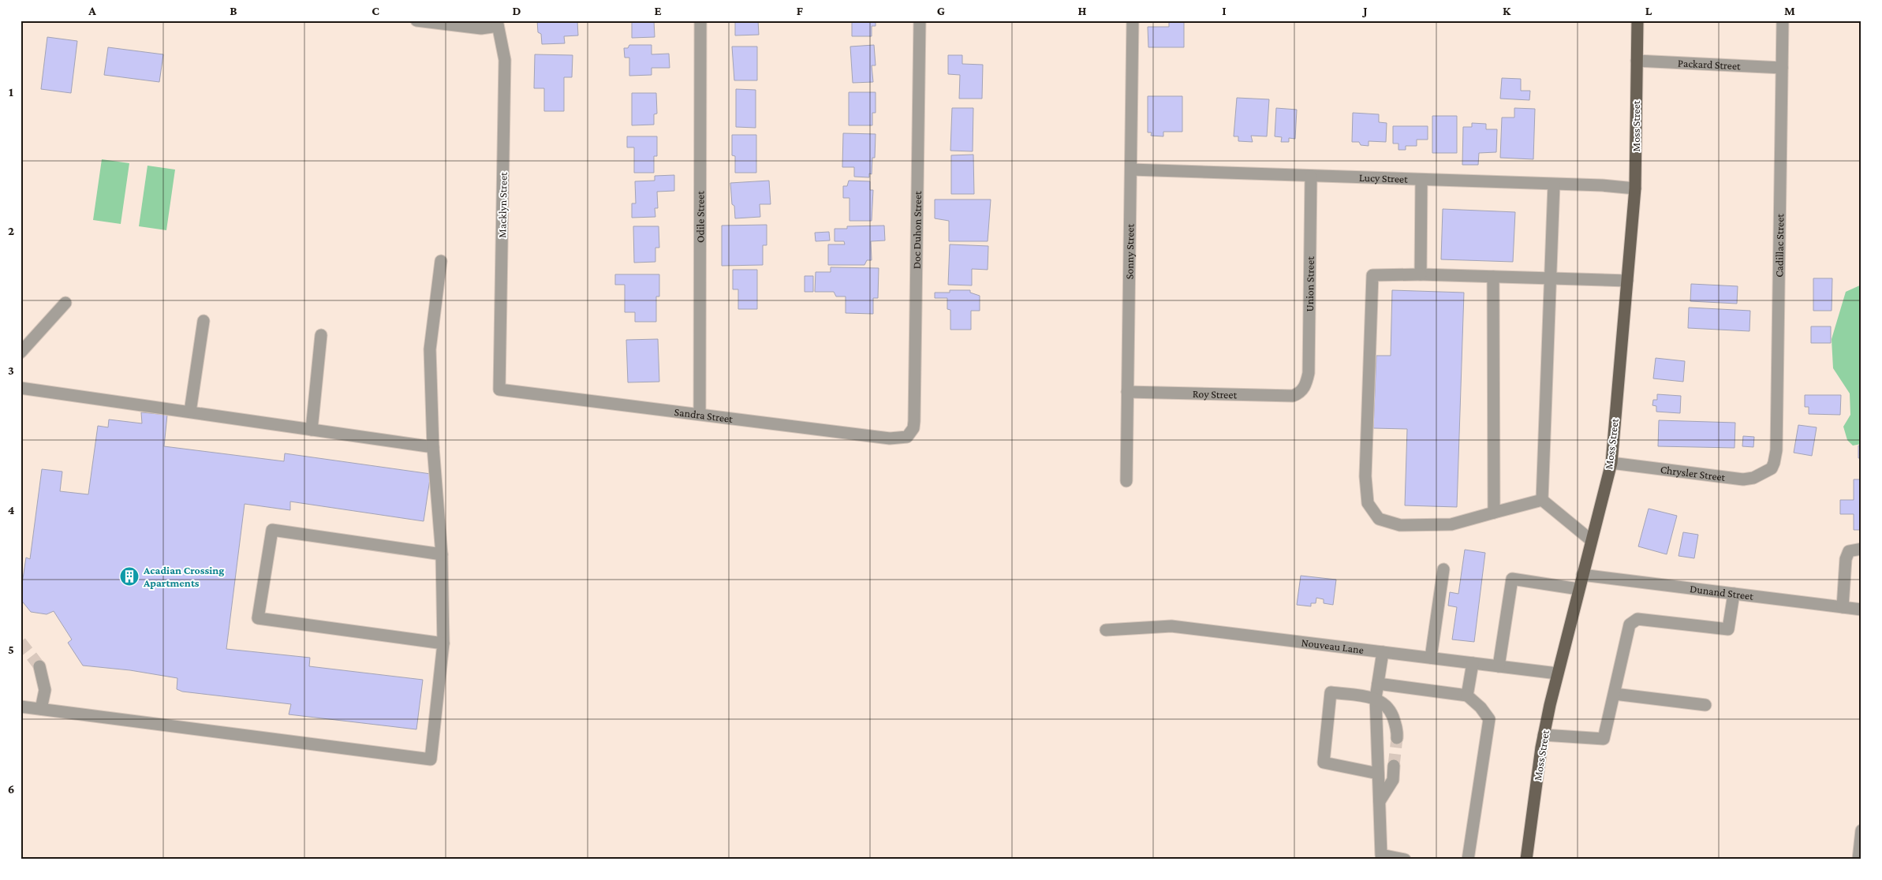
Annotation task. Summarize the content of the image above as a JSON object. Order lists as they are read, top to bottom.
{
  "streets": {
    "main road": ["Moss Street"],
    "street": [
      "Packard Street",
      "Lucy Street",
      "Macklyn Street",
      "Odile Street",
      "Doc Duhon Street",
      "Cadillac Street",
      "Sonny Street",
      "Union Street",
      "Roy Street",
      "Sandra Street",
      "Chrysler Street",
      "Dunand Street",
      "Nouveau Lane"
    ]
  },
  "crossings": [
    ["Packard Street", "Moss Street"],
    ["Packard Street", "Cadillac Street"],
    ["Moss Street", "Lucy Street"],
    ["Moss Street", "Chrysler Street"],
    ["Moss Street", "Dunand Street"],
    ["Moss Street", "Nouveau Lane"],
    ["Lucy Street", "Sonny Street"],
    ["Lucy Street", "Union Street"],
    ["Macklyn Street", "Sandra Street"],
    ["Odile Street", "Sandra Street"],
    ["Doc Duhon Street", "Sandra Street"],
    ["Cadillac Street", "Chrysler Street"],
    ["Sonny Street", "Roy Street"],
    ["Union Street", "Roy Street"]
  ],
  "places": {
    "building": ["Acadian Crossing Apartments"]
  },
  "grid": {
    "columns": [
      "A",
      "B",
      "C",
      "D",
      "E",
      "F",
      "G",
      "H",
      "I",
      "J",
      "K",
      "L",
      "M"
    ],
    "rows": [
      "1",
      "2",
      "3",
      "4",
      "5",
      "6"
    ]
  }
}
